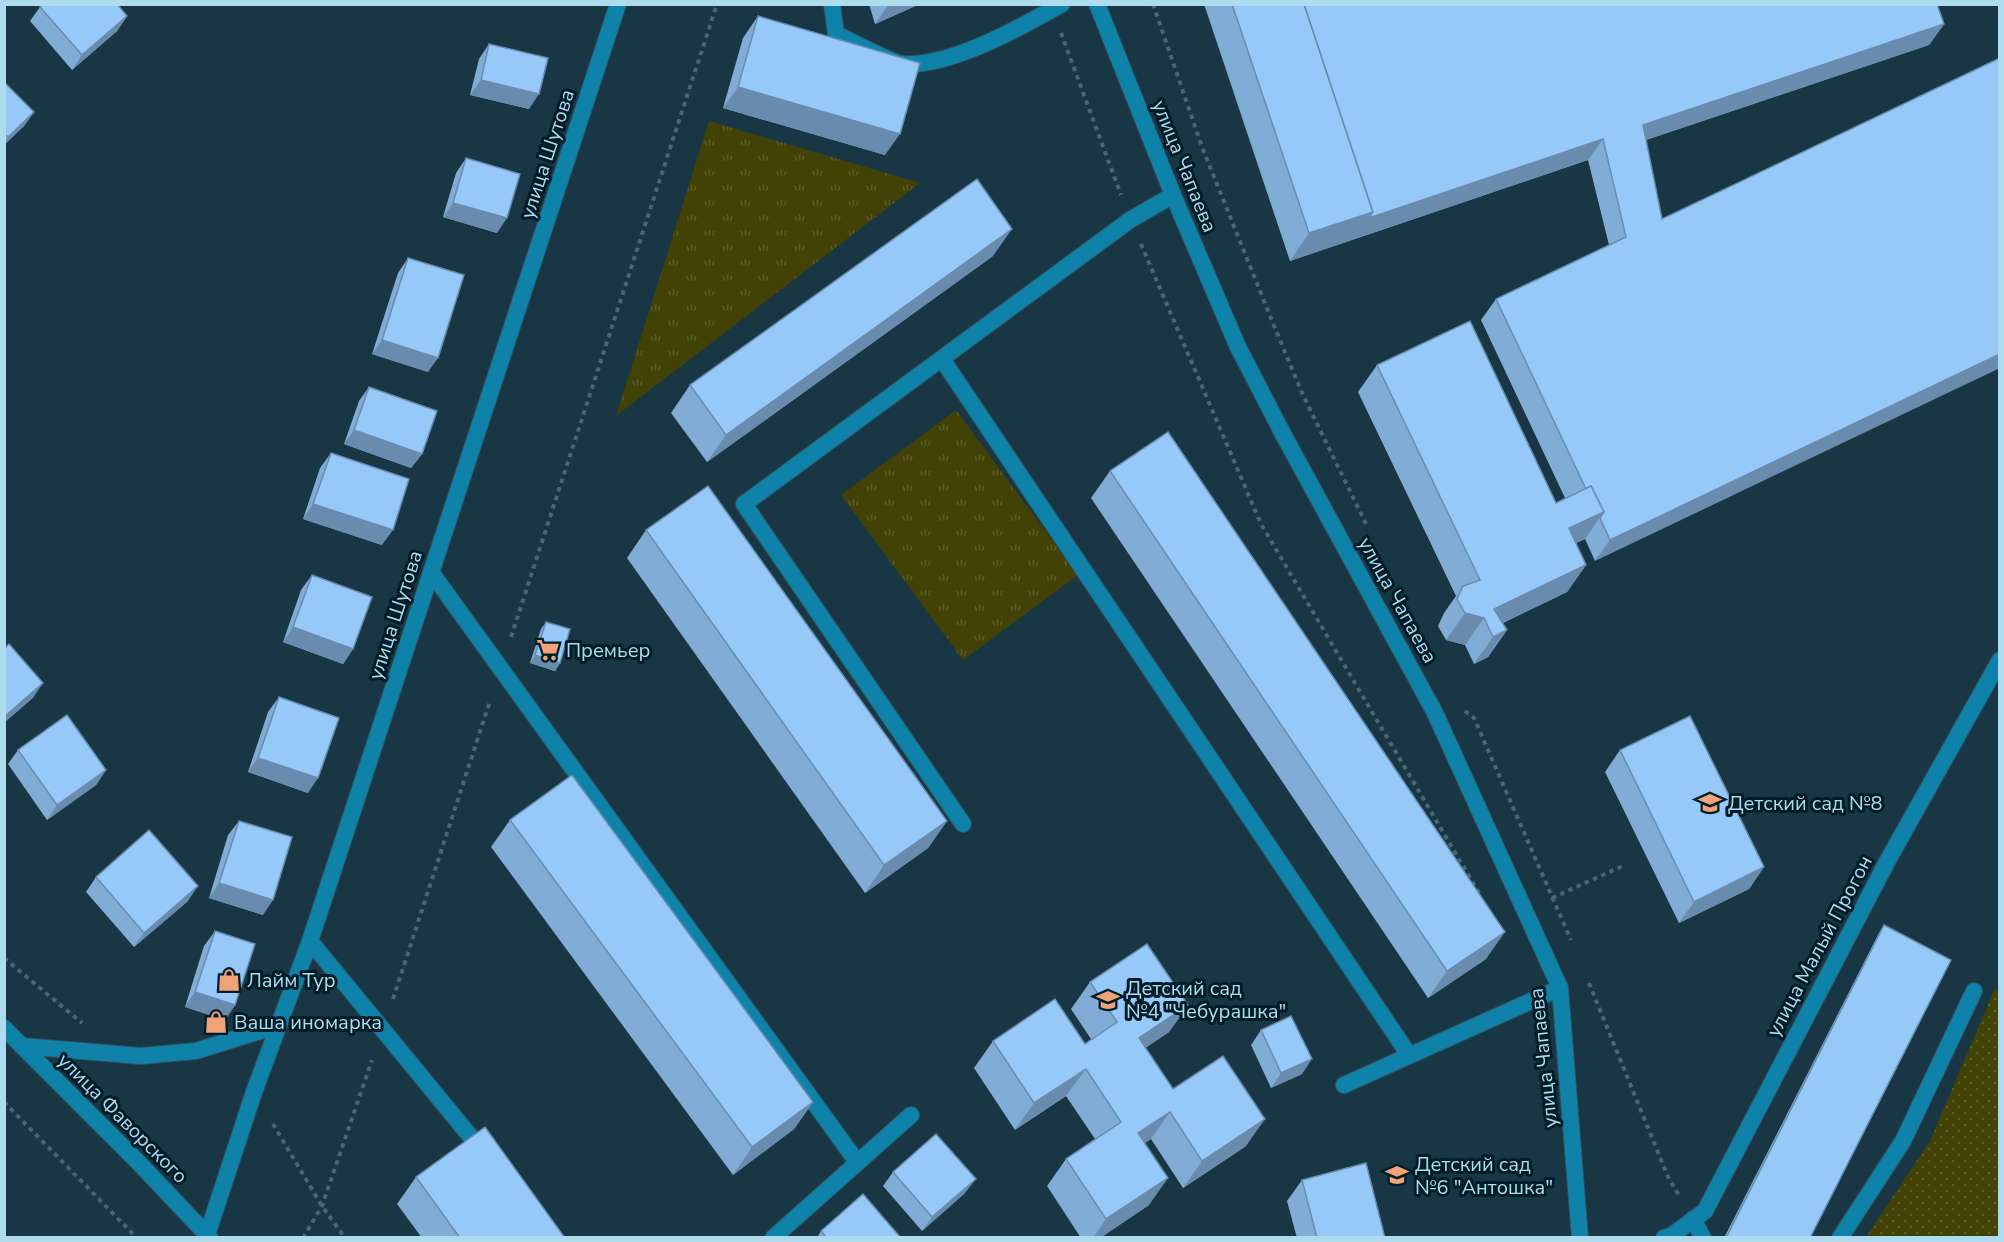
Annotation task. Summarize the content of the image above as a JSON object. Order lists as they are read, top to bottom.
{
  "streets": {
    "street": [
      "улица Шутова",
      "улица Чапаева",
      "улица Малый Прогон",
      "улица Фаворского"
    ]
  },
  "crossings": [
    ["улица Шутова", "улица Фаворского"]
  ],
  "places": {
    "supermarket": ["Премьер"],
    "school or university": ["Детский сад №8", "Детский сад №4 \"Чебурашка\"", "Детский сад №6 \"Антошка\""],
    "shop": ["Лайм Тур", "Ваша иномарка"]
  }
}
